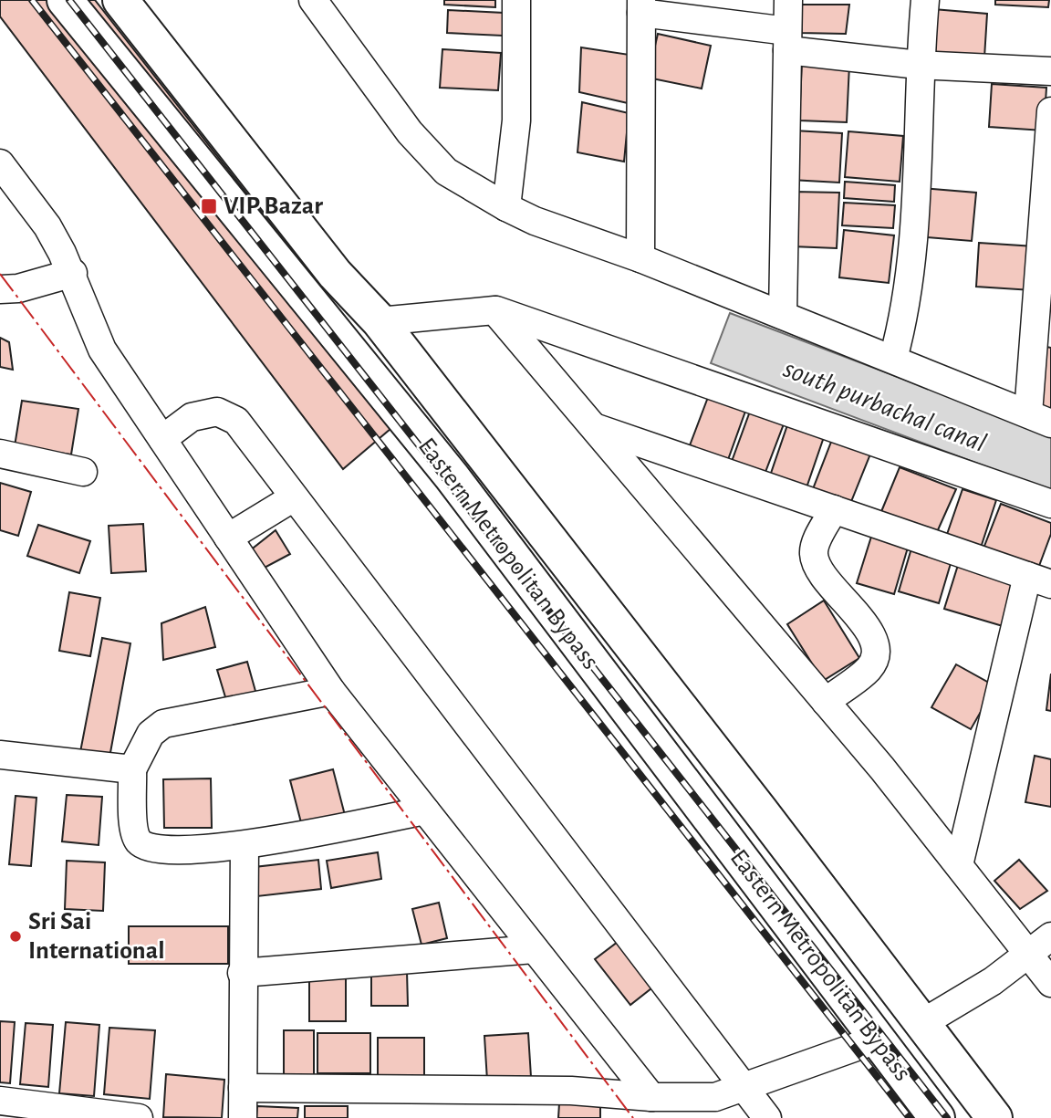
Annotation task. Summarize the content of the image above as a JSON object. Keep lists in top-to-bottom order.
{
  "streets": {
    "main road": ["Eastern Metropolitan Bypass"]
  },
  "water": ["south purbachal canal"],
  "places": {
    "transit": ["VIP Bazar"],
    "other": ["Sri Sai International"]
  }
}
